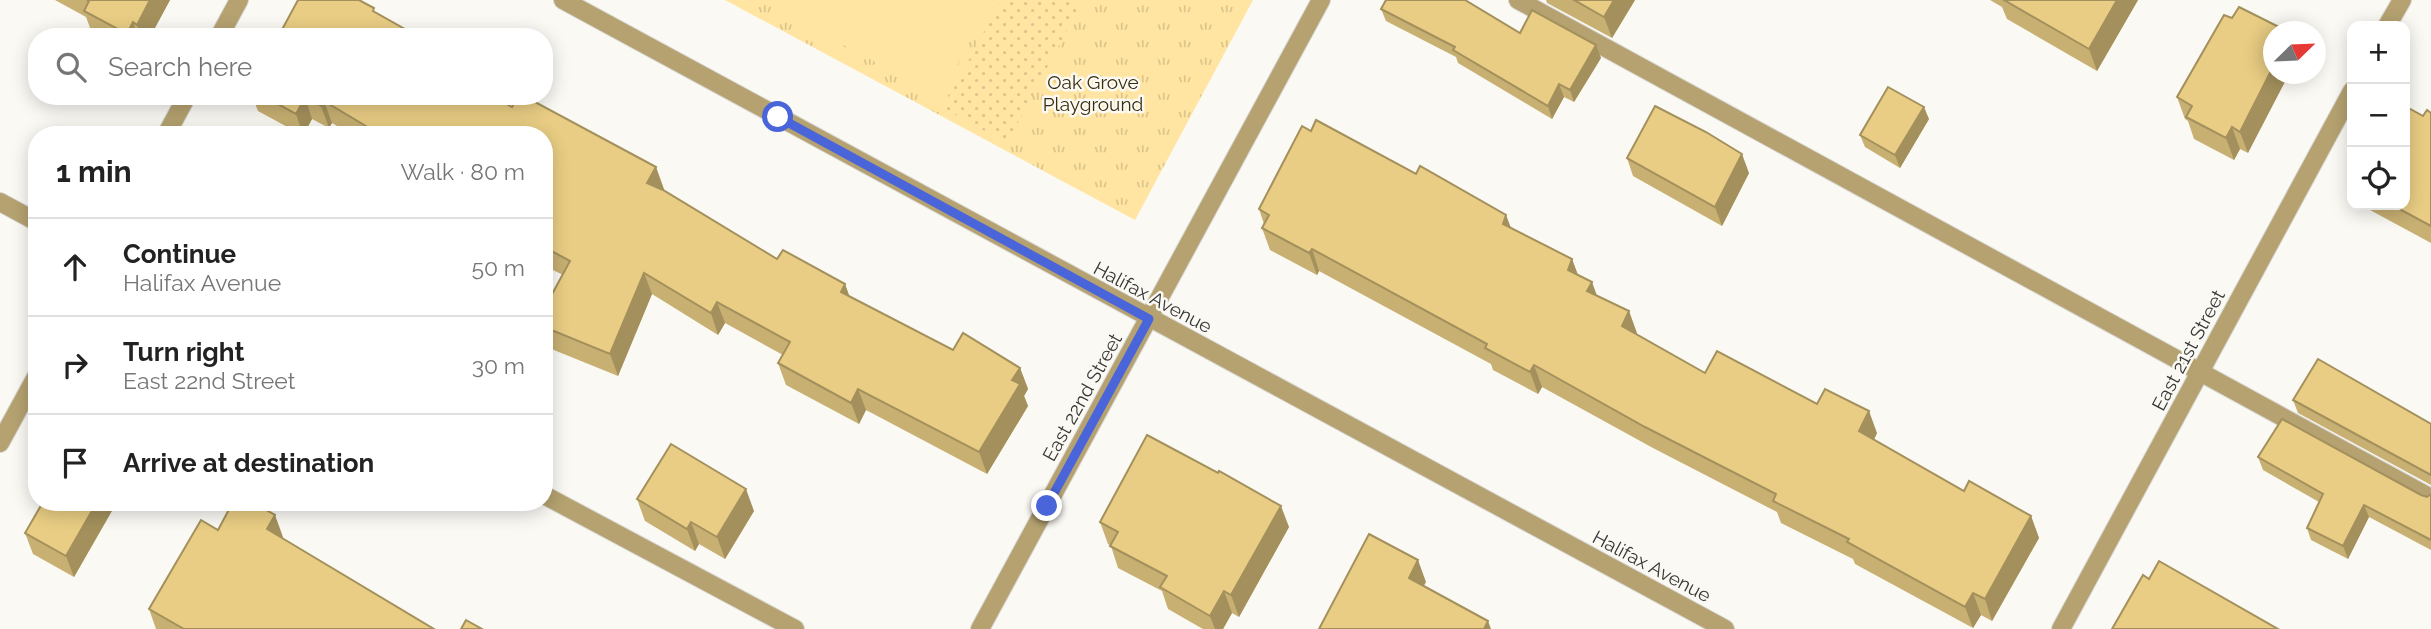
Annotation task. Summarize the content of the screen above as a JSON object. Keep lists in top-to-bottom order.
{
  "streets": {
    "street": ["Halifax Avenue", "East 21st Street", "East 22nd Street"]
  },
  "crossings": [
    ["Halifax Avenue", "East 22nd Street"]
  ],
  "parks": ["Oak Grove Playground"],
  "north": "top right",
  "page": {
    "map_buttons": ["+", "−"],
    "search": "Search here",
    "heading": ["1 min", "Walk · 80 m"],
    "list": [
      ["Continue", "Halifax Avenue", "50 m"],
      ["Turn right", "East 22nd Street", "30 m"],
      "Arrive at destination"
    ]
  }
}
